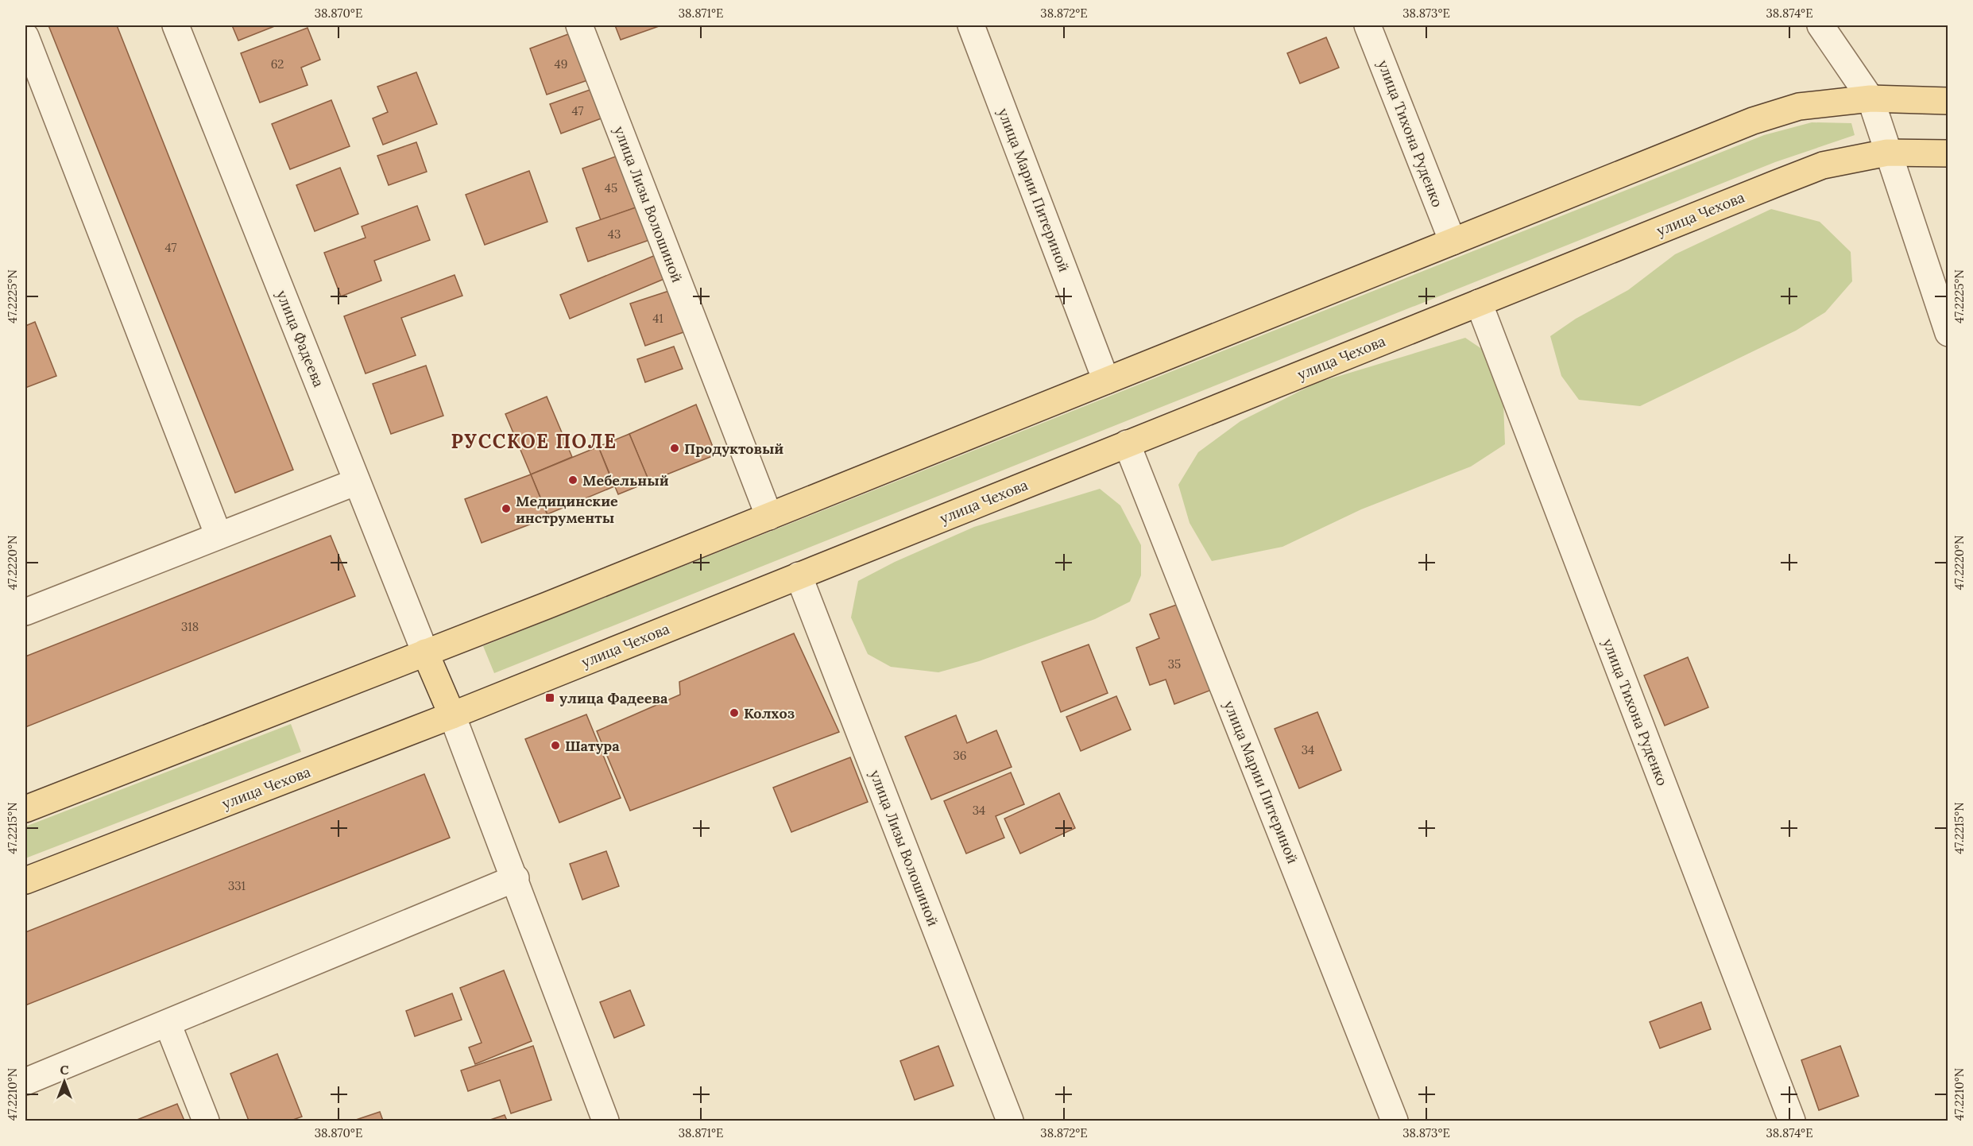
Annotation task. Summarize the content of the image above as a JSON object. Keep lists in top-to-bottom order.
{
  "streets": {
    "main road": ["улица Чехова"],
    "street": [
      "улица Тихона Руденко",
      "улица Марии Питериной",
      "улица Лизы Волошиной",
      "улица Фадеева"
    ]
  },
  "crossings": [
    ["улица Тихона Руденко", "улица Чехова"],
    ["улица Марии Питериной", "улица Чехова"],
    ["улица Лизы Волошиной", "улица Чехова"]
  ],
  "districts": ["РУССКОЕ ПОЛЕ"],
  "places": {
    "other": [
      "Продуктовый",
      "Мебельный",
      "Медицинские инструменты",
      "Колхоз",
      "Шатура"
    ],
    "transit": ["улица Фадеева"]
  },
  "house_numbers": [
    "62",
    "49",
    "47",
    "45",
    "43",
    "47",
    "41",
    "318",
    "35",
    "34",
    "36",
    "34",
    "331"
  ],
  "north": "top",
  "coordinates": [
    "38.870°E",
    "38.871°E",
    "38.872°E",
    "38.873°E",
    "38.874°E",
    "47.2225°N",
    "47.2220°N",
    "47.2215°N",
    "47.2210°N"
  ]
}
